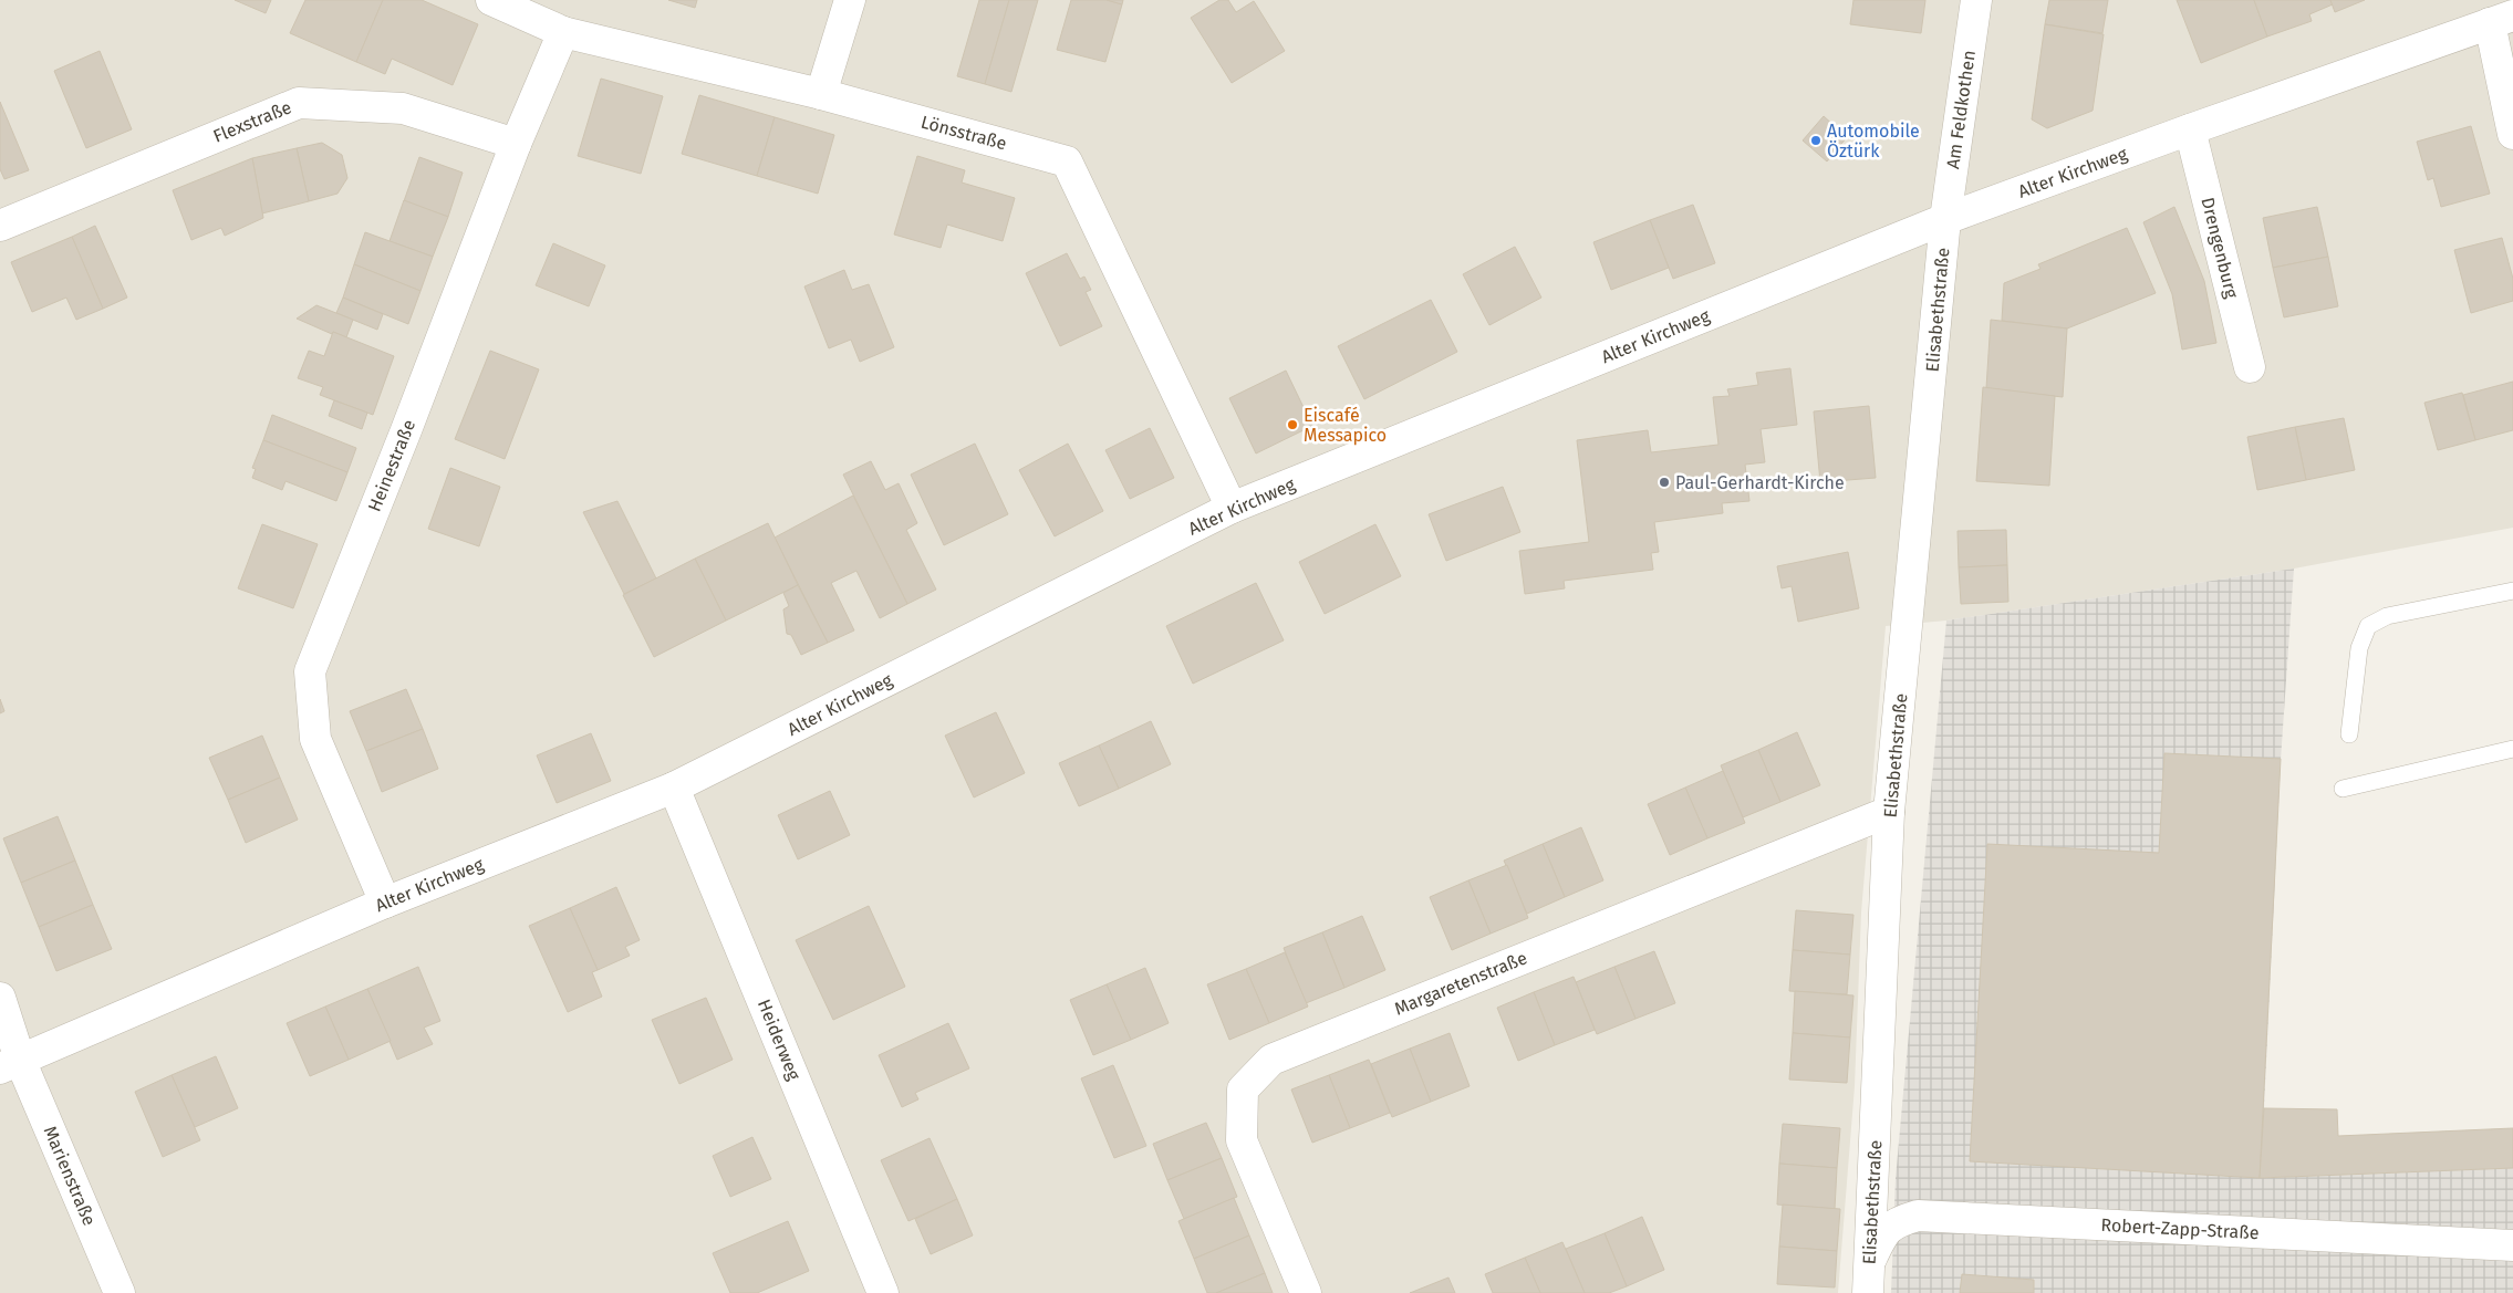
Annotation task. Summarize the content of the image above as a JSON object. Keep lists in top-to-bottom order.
{
  "streets": {
    "street": [
      "Am Feldkothen",
      "Flexstraße",
      "Lönsstraße",
      "Alter Kirchweg",
      "Drengenburg",
      "Elisabethstraße",
      "Heinestraße",
      "Margaretenstraße",
      "Heiderweg",
      "Marienstraße",
      "Robert-Zapp-Straße"
    ]
  },
  "crossings": [
    ["Am Feldkothen", "Alter Kirchweg"],
    ["Am Feldkothen", "Elisabethstraße"],
    ["Flexstraße", "Heinestraße"],
    ["Lönsstraße", "Alter Kirchweg"],
    ["Lönsstraße", "Heinestraße"],
    ["Alter Kirchweg", "Drengenburg"],
    ["Alter Kirchweg", "Elisabethstraße"],
    ["Alter Kirchweg", "Heinestraße"],
    ["Alter Kirchweg", "Heiderweg"],
    ["Alter Kirchweg", "Marienstraße"],
    ["Elisabethstraße", "Margaretenstraße"],
    ["Elisabethstraße", "Robert-Zapp-Straße"]
  ],
  "places": ["Automobile Öztürk", "Eiscafé Messapico", "Paul-Gerhardt-Kirche"]
}
